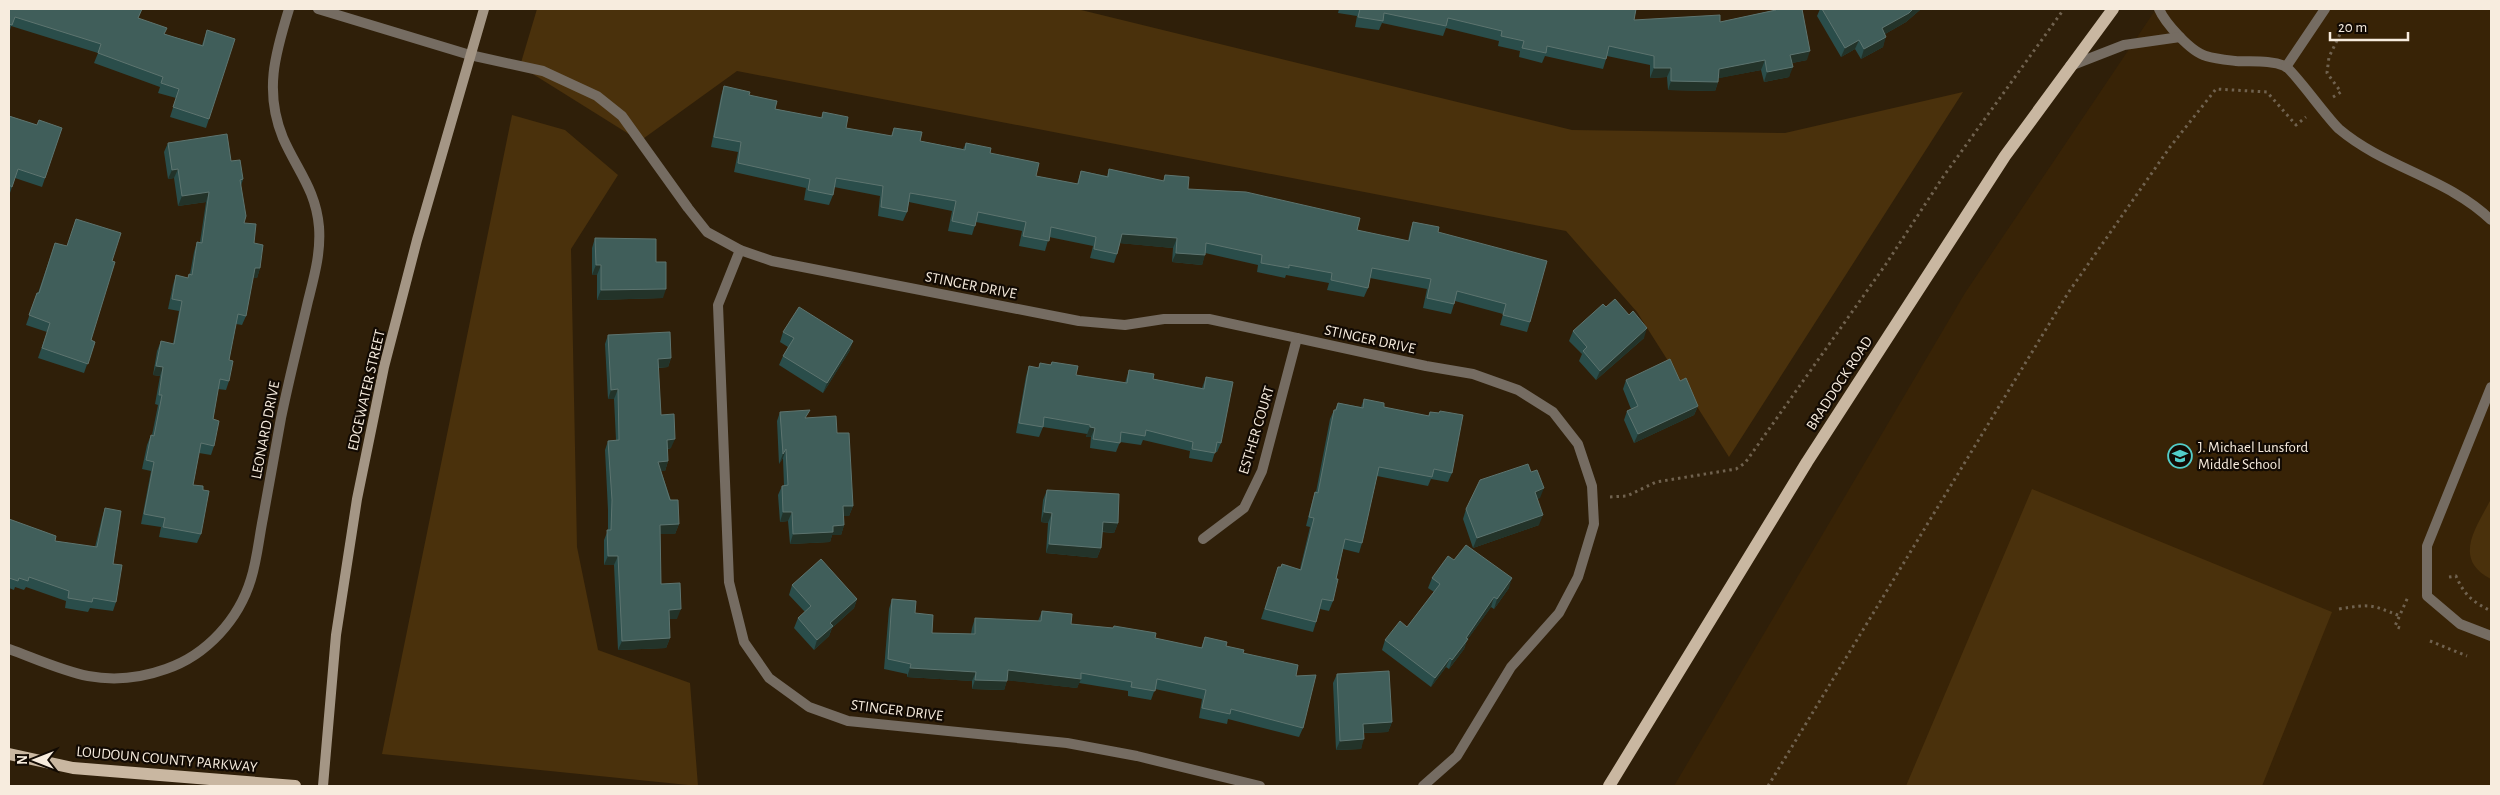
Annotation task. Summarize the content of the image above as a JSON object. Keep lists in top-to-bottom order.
{
  "streets": {
    "main road": ["BRADDOCK ROAD", "LOUDOUN COUNTY PARKWAY"],
    "street": [
      "STINGER DRIVE",
      "EDGEWATER STREET",
      "LEONARD DRIVE",
      "ESTHER COURT"
    ]
  },
  "crossings": [
    ["STINGER DRIVE", "EDGEWATER STREET"],
    ["STINGER DRIVE", "ESTHER COURT"]
  ],
  "places": {
    "school or university": ["J. Michael Lunsford Middle School"]
  },
  "scale_bar": "20 m",
  "north": "left"
}
